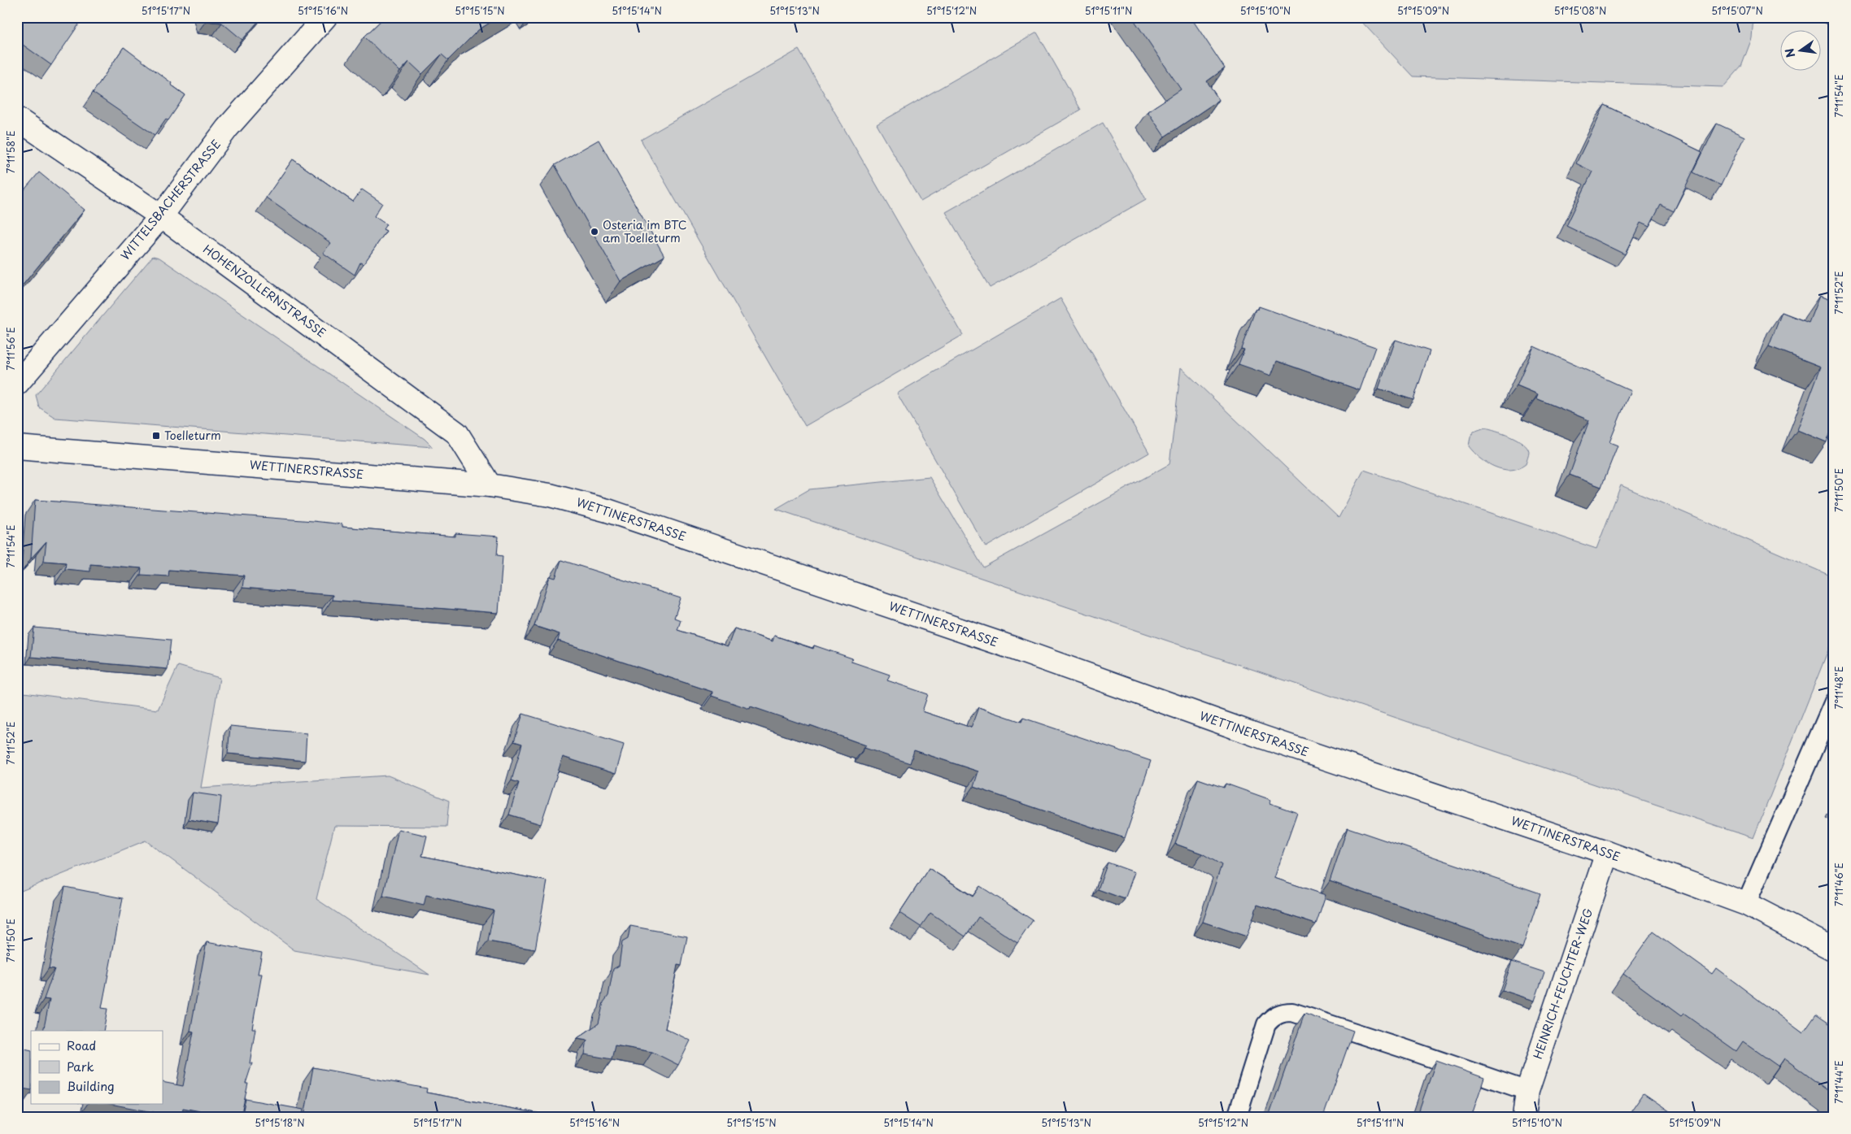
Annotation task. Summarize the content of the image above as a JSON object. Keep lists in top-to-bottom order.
{
  "streets": {
    "street": [
      "WITTELSBACHERSTRASSE",
      "HOHENZOLLERNSTRASSE",
      "WETTINERSTRASSE",
      "HEINRICH-FEUCHTER-WEG"
    ]
  },
  "crossings": [
    ["WITTELSBACHERSTRASSE", "HOHENZOLLERNSTRASSE"],
    ["HOHENZOLLERNSTRASSE", "WETTINERSTRASSE"],
    ["WETTINERSTRASSE", "HEINRICH-FEUCHTER-WEG"]
  ],
  "places": {
    "other": ["Osteria im BTC am Toelleturm"],
    "transit": ["Toelleturm"]
  },
  "legend": ["Road", "Park", "Building"],
  "north": "left",
  "coordinates": [
    "51°15'17\"N",
    "51°15'16\"N",
    "51°15'15\"N",
    "51°15'14\"N",
    "51°15'13\"N",
    "51°15'12\"N",
    "51°15'11\"N",
    "51°15'10\"N",
    "51°15'09\"N",
    "51°15'08\"N",
    "51°15'07\"N",
    "7°11'54\"E",
    "7°11'58\"E",
    "7°11'52\"E",
    "7°11'56\"E",
    "7°11'50\"E",
    "7°11'48\"E",
    "7°11'46\"E",
    "7°11'44\"E",
    "51°15'18\"N"
  ]
}
